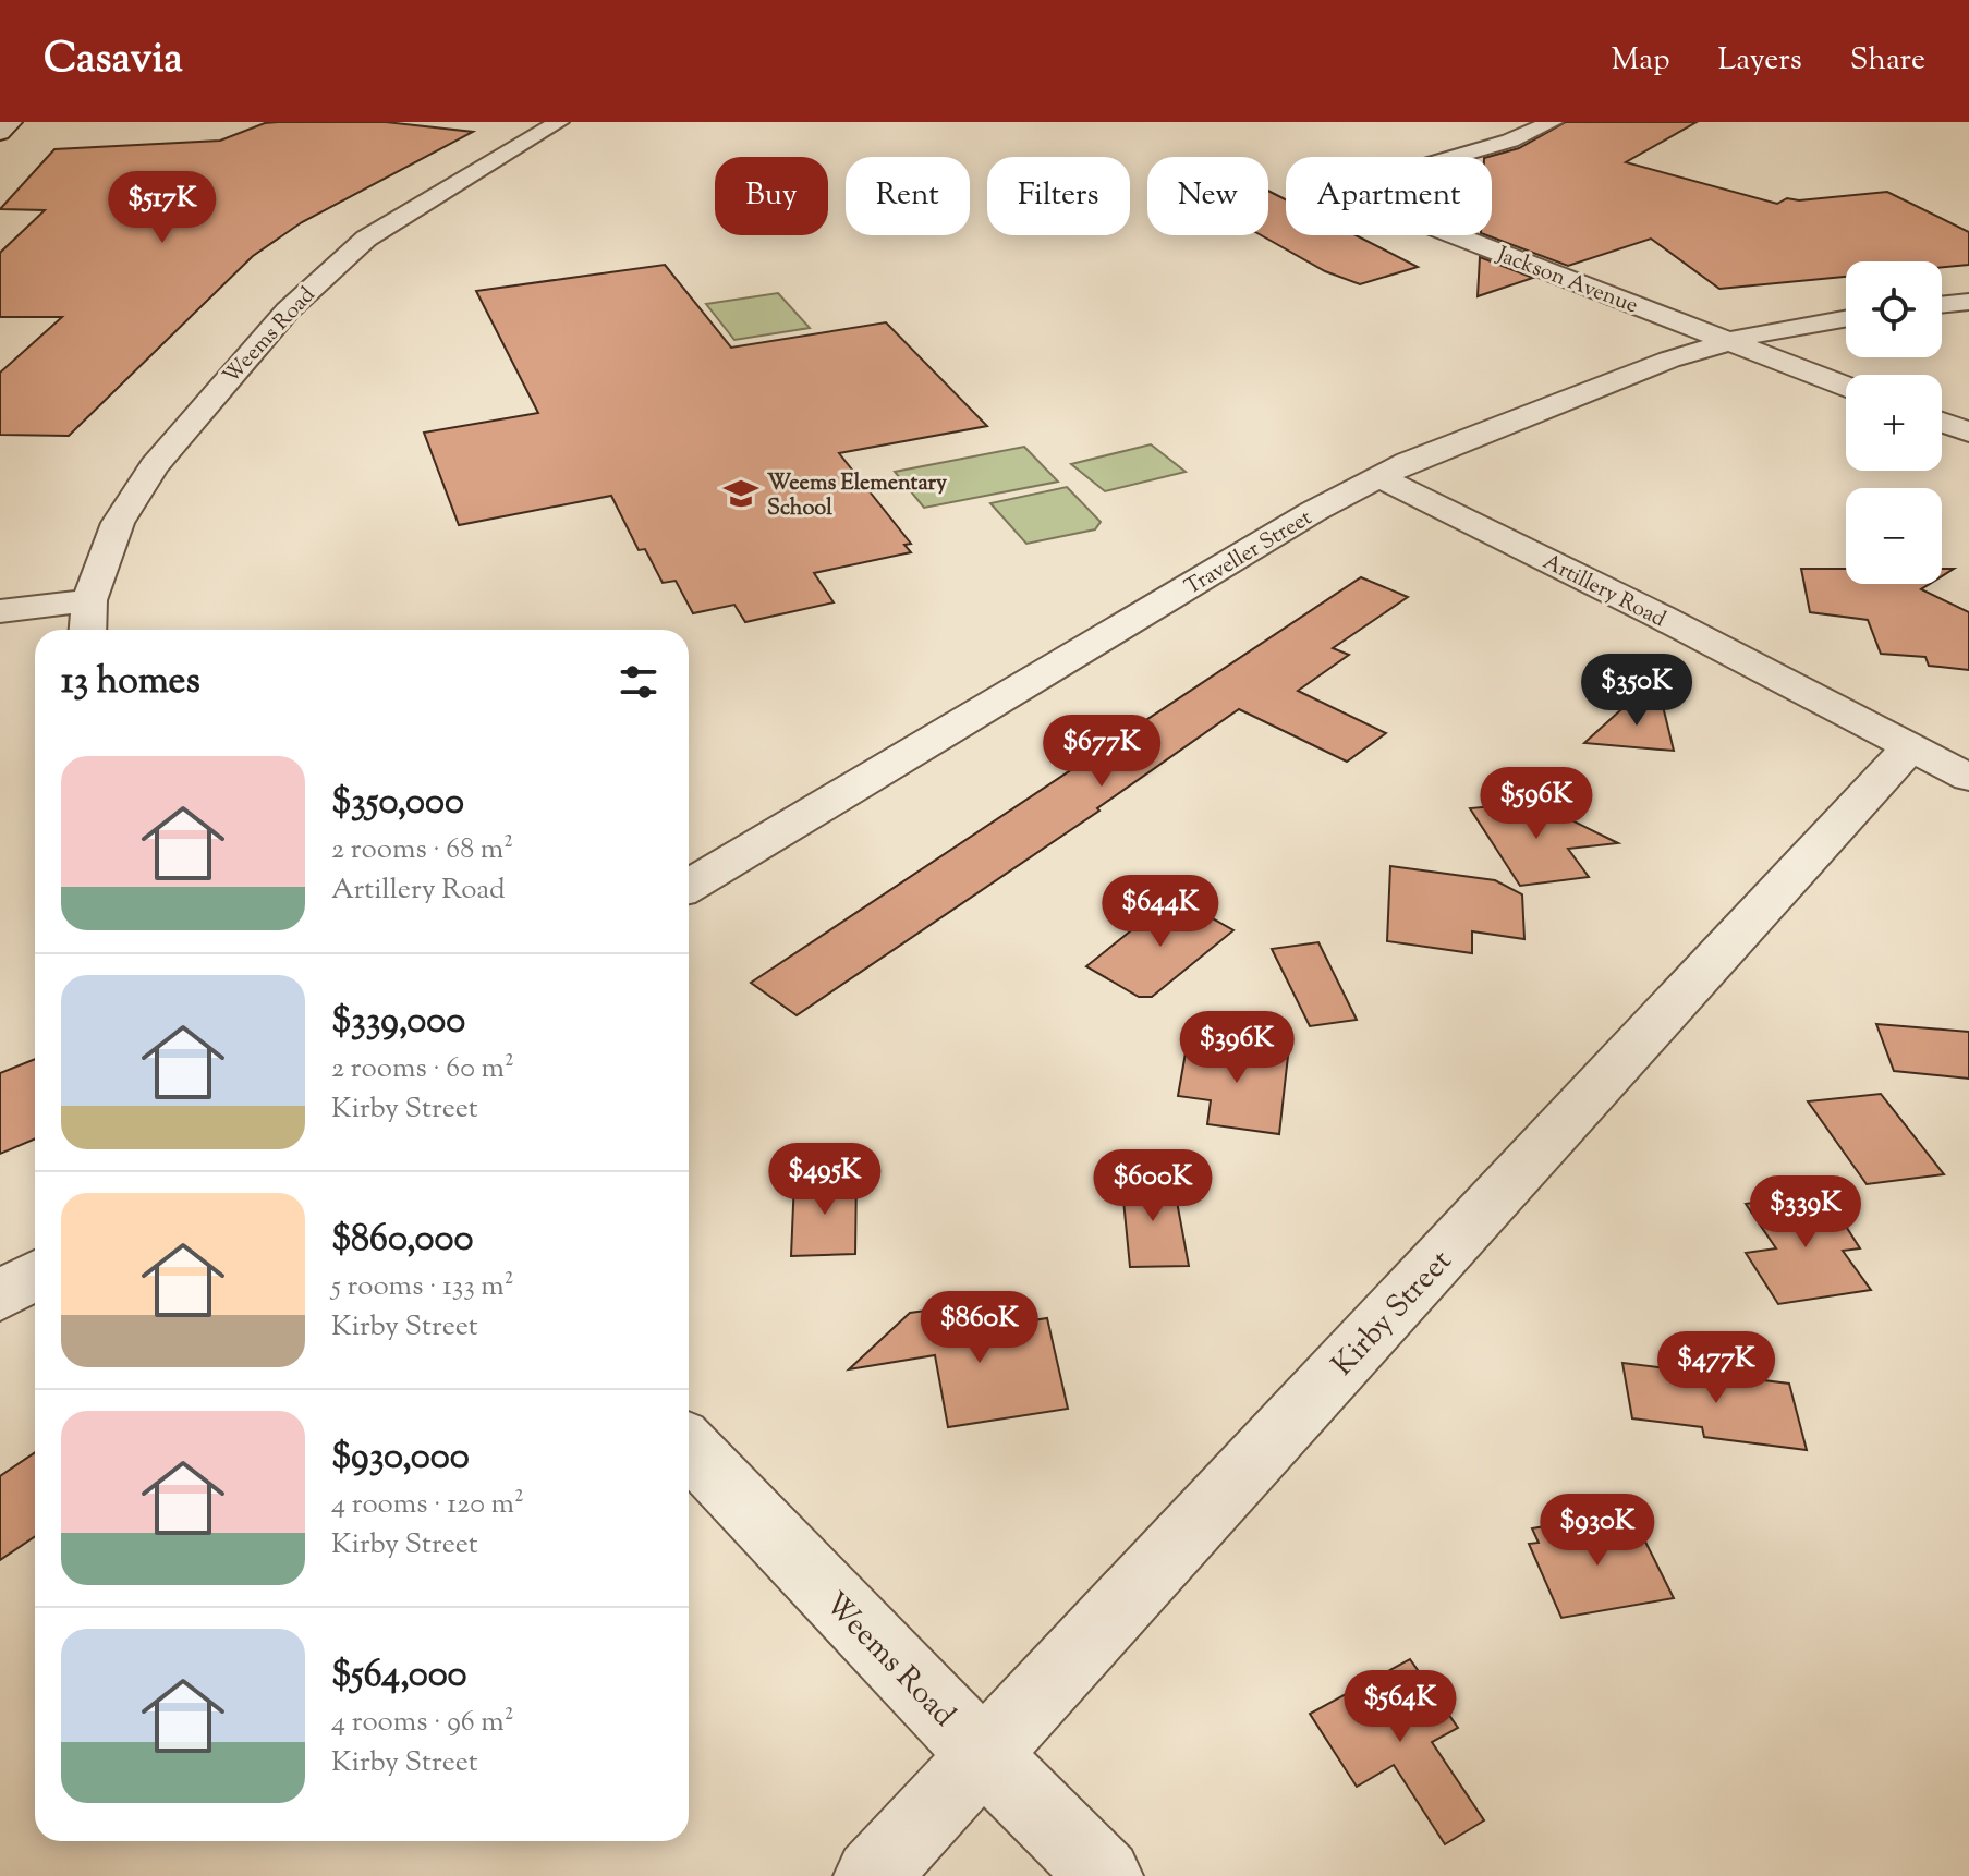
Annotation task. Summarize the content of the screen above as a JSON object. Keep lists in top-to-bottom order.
{
  "streets": {
    "street": [
      "Jackson Avenue",
      "Weems Road",
      "Traveller Street",
      "Artillery Road",
      "Kirby Street"
    ]
  },
  "crossings": [
    ["Jackson Avenue", "Traveller Street"],
    ["Weems Road", "Kirby Street"],
    ["Traveller Street", "Artillery Road"],
    ["Artillery Road", "Kirby Street"]
  ],
  "places": {
    "school or university": ["Weems Elementary School"]
  },
  "page": {
    "header": "Casavia",
    "nav": ["Map", "Layers", "Share"],
    "chip": [
      "Buy",
      "Rent",
      "Filters",
      "New",
      "Apartment"
    ],
    "price": [
      "$517K",
      "$350K",
      "$677K",
      "$596K",
      "$644K",
      "$396K",
      "$495K",
      "$600K",
      "$339K",
      "$860K",
      "$477K",
      "$930K",
      "$564K"
    ],
    "map_buttons": ["+", "−"],
    "heading": "13 homes",
    "list": [
      {
        "name": "$350,000",
        "note": "2 rooms · 68 m² · Artillery Road"
      },
      {
        "name": "$339,000",
        "note": "2 rooms · 60 m² · Kirby Street"
      },
      {
        "name": "$860,000",
        "note": "5 rooms · 133 m² · Kirby Street"
      },
      {
        "name": "$930,000",
        "note": "4 rooms · 120 m² · Kirby Street"
      },
      {
        "name": "$564,000",
        "note": "4 rooms · 96 m² · Kirby Street"
      }
    ]
  }
}
